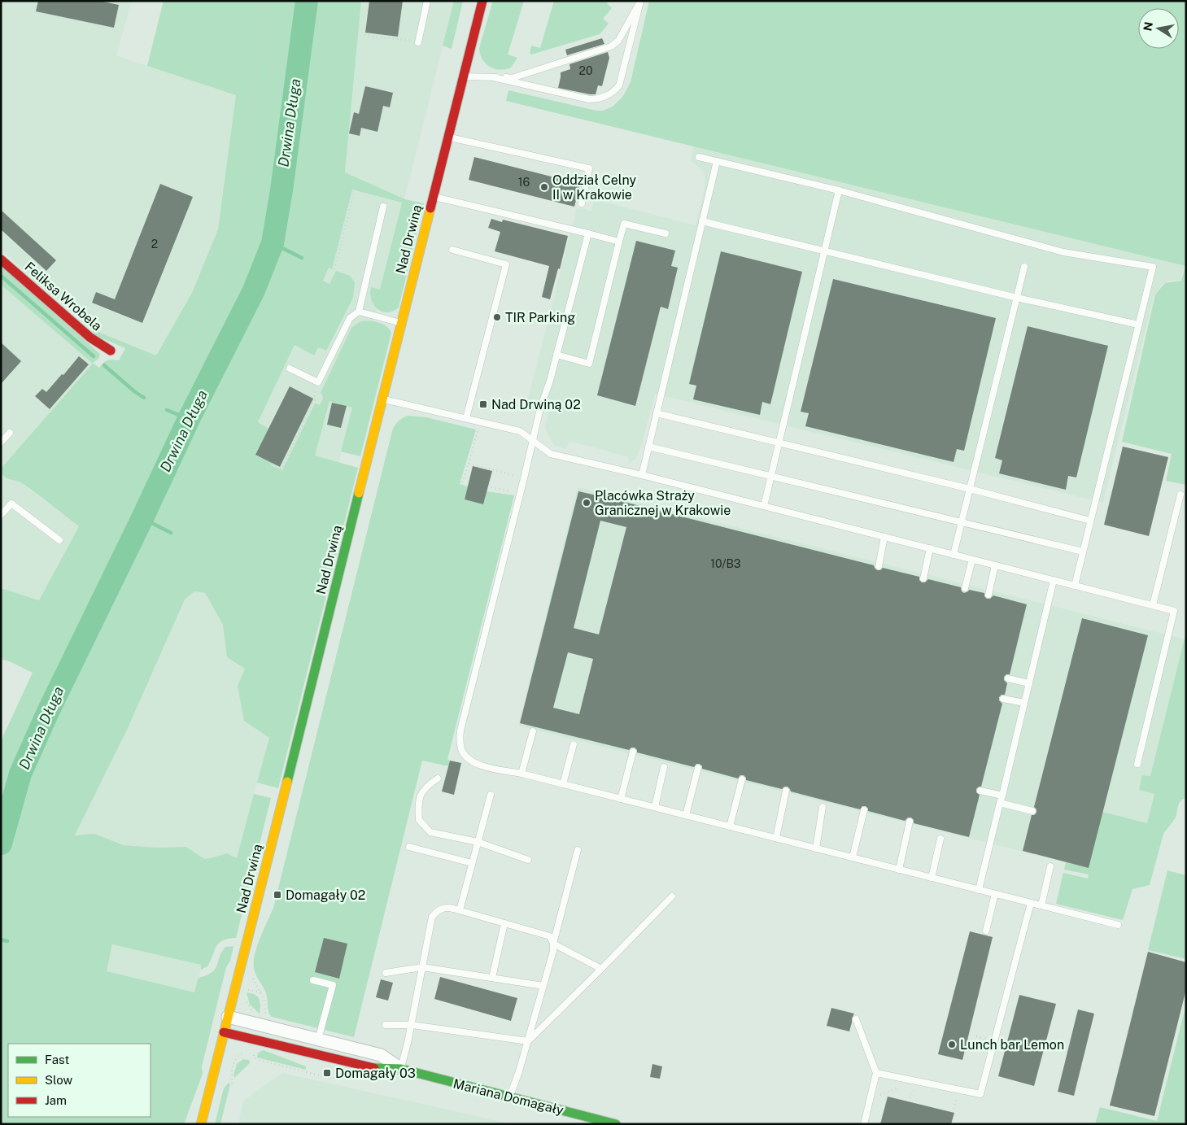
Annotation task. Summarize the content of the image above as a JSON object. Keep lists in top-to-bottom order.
{
  "streets": {
    "street": ["Nad Drwiną", "Feliksa Wrobela", "Mariana Domagały"]
  },
  "crossings": [
    ["Nad Drwiną", "Mariana Domagały"]
  ],
  "water": ["Drwina Długa"],
  "places": {
    "other": [
      "Oddział Celny II w Krakowie",
      "TIR Parking",
      "Placówka Straży Granicznej w Krakowie",
      "Lunch bar Lemon"
    ],
    "transit": ["Nad Drwiną 02", "Domagały 02", "Domagały 03"]
  },
  "house_numbers": [
    "20",
    "16",
    "2",
    "10/B3"
  ],
  "legend": ["Fast", "Slow", "Jam"],
  "north": "left"
}
